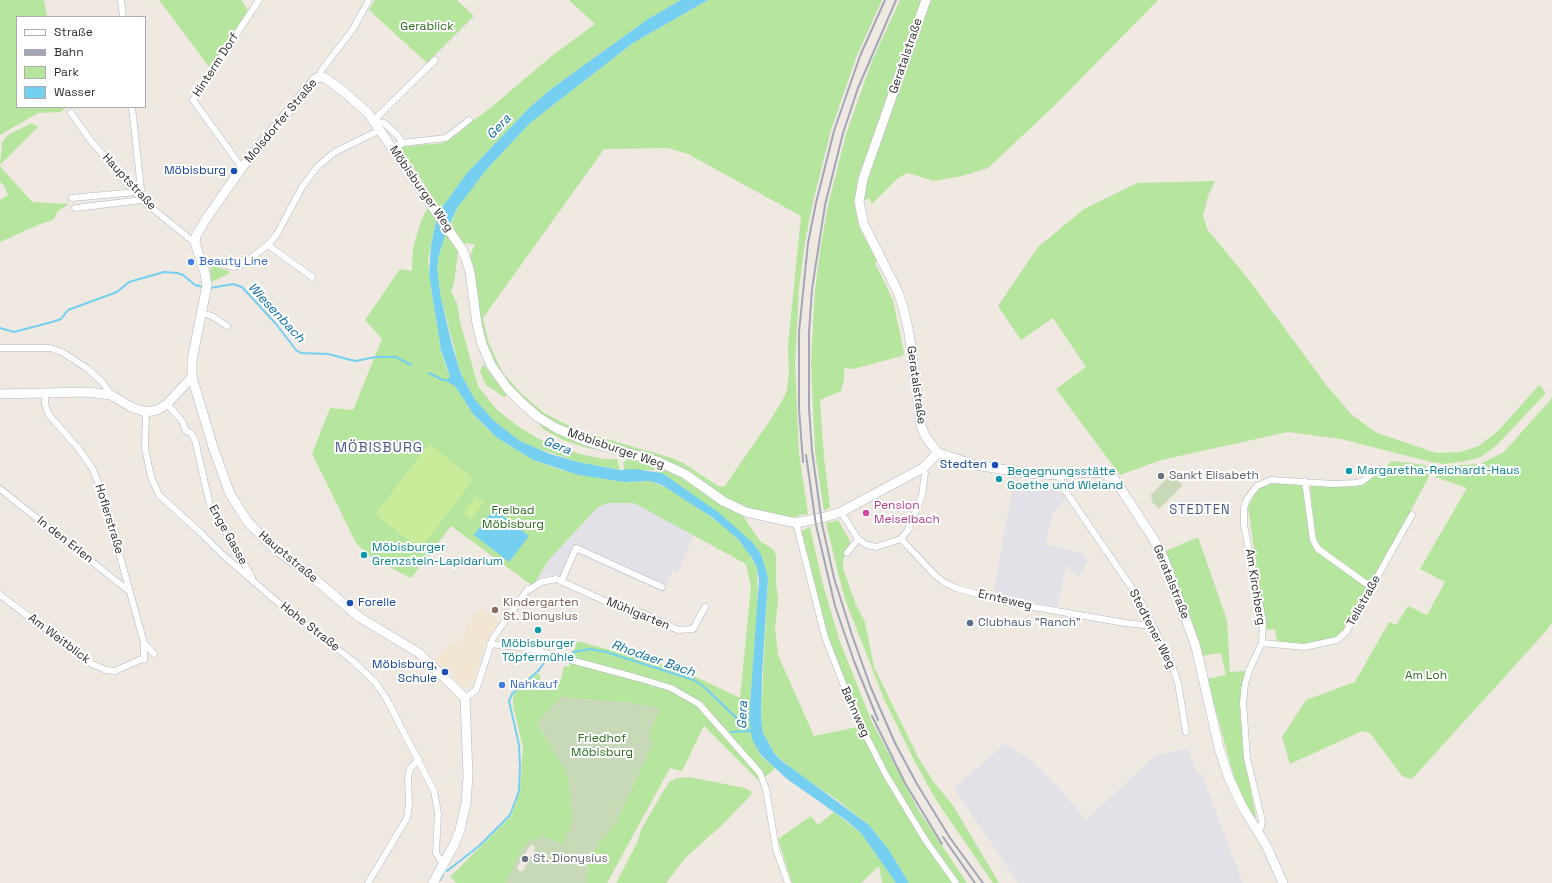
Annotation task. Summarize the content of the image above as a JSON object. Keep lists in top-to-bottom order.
{
  "streets": {
    "street": [
      "Geratalstraße",
      "Hinterm Dorf",
      "Molsdorfer Straße",
      "Hauptstraße",
      "Möbisburger Weg",
      "Hoflerstraße",
      "Enge Gasse",
      "In den Erlen",
      "Am Kirchberg",
      "Ernteweg",
      "Tellstraße",
      "Mühlgarten",
      "Hohe Straße",
      "Stedtener Weg",
      "Am Weitblick",
      "Bahnweg"
    ]
  },
  "crossings": [
    ["Geratalstraße", "Möbisburger Weg"],
    ["Geratalstraße", "Am Kirchberg"],
    ["Geratalstraße", "Stedtener Weg"],
    ["Hinterm Dorf", "Molsdorfer Straße"],
    ["Molsdorfer Straße", "Hauptstraße"],
    ["Molsdorfer Straße", "Möbisburger Weg"],
    ["Möbisburger Weg", "Bahnweg"],
    ["Hoflerstraße", "In den Erlen"],
    ["Hoflerstraße", "Am Weitblick"],
    ["Enge Gasse", "Hohe Straße"],
    ["Am Kirchberg", "Tellstraße"],
    ["Ernteweg", "Stedtener Weg"]
  ],
  "districts": ["MÖBISBURG", "STEDTEN"],
  "water": ["Gera", "Wiesenbach", "Rhodaer Bach"],
  "parks": [
    "Gerablick",
    "Freibad Möbisburg",
    "Am Loh",
    "Friedhof Möbisburg"
  ],
  "places": [
    "Möbisburg",
    "Beauty Line",
    "Stedten",
    "Margaretha-Reichardt-Haus",
    "Sankt Elisabeth",
    "Begegnungsstätte Goethe und Wieland",
    "Pension Meiselbach",
    "Möbisburger Grenzstein-Lapidarium",
    "Forelle",
    "Kindergarten St. Dionysius",
    "Clubhaus \"Ranch\"",
    "Möbisburger Töpfermühle",
    "Möbisburg, Schule",
    "Nahkauf",
    "St. Dionysius"
  ],
  "legend": [
    "Straße",
    "Bahn",
    "Park",
    "Wasser"
  ]
}
